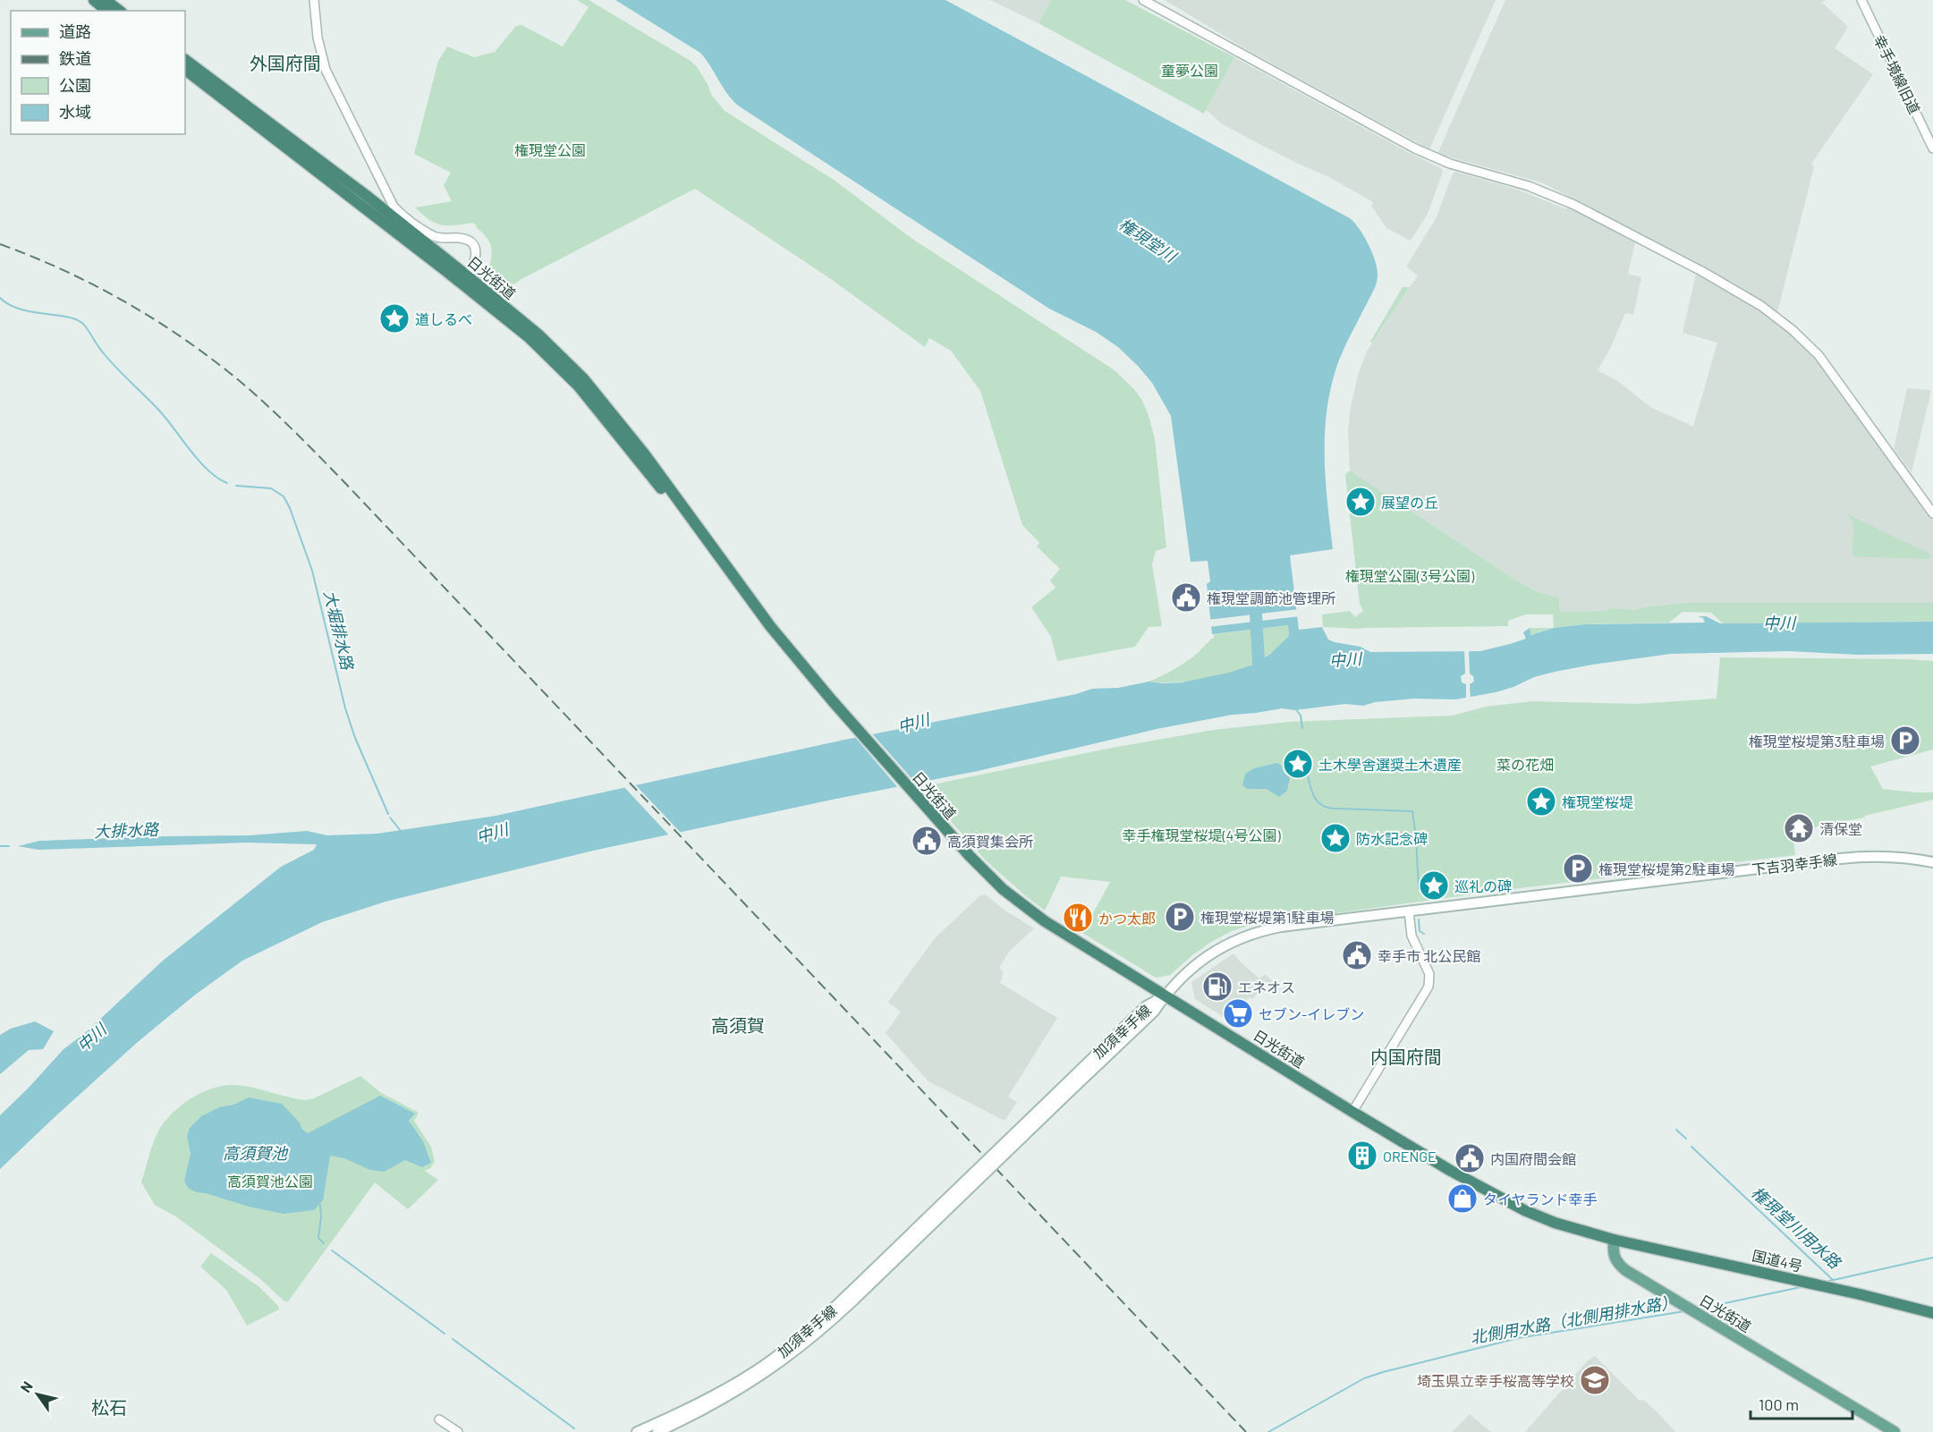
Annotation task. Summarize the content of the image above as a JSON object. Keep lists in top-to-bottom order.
{
  "streets": {
    "highway": ["日光街道", "国道4号"],
    "main road": ["下吉羽幸手線", "加須幸手線"],
    "street": ["幸手境線旧道"]
  },
  "crossings": [
    ["日光街道", "下吉羽幸手線"],
    ["日光街道", "加須幸手線"],
    ["日光街道", "国道4号"],
    ["下吉羽幸手線", "加須幸手線"]
  ],
  "districts": [
    "外国府間",
    "高須賀",
    "内国府間",
    "松石"
  ],
  "water": [
    "権現堂川",
    "中川",
    "大堀排水路",
    "大排水路",
    "高須賀池",
    "権現堂川用水路",
    "北側用水路（北側用排水路）"
  ],
  "parks": [
    "童夢公園",
    "権現堂公園",
    "権現堂公園(3号公園)",
    "菜の花畑",
    "幸手権現堂桜堤(4号公園)",
    "高須賀池公園"
  ],
  "places": {
    "place": [
      "道しるべ",
      "展望の丘",
      "土木學舎選奨土木遺産",
      "権現堂桜堤",
      "防水記念碑",
      "巡礼の碑"
    ],
    "public building": [
      "権現堂調節池管理所",
      "高須賀集会所",
      "幸手市 北公民館",
      "内国府間会館"
    ],
    "parking": ["権現堂桜堤第3駐車場", "権現堂桜堤第2駐車場", "権現堂桜堤第1駐車場"],
    "temple": ["清保堂"],
    "restaurant": ["かつ太郎"],
    "fuel station": ["エネオス"],
    "supermarket": ["セブン-イレブン"],
    "building": ["ORENGE"],
    "shop": ["タイヤランド幸手"],
    "school or university": ["埼玉県立幸手桜高等学校"]
  },
  "legend": [
    "道路",
    "鉄道",
    "公園",
    "水域"
  ],
  "scale_bar": "100 m",
  "north": "top left"
}
